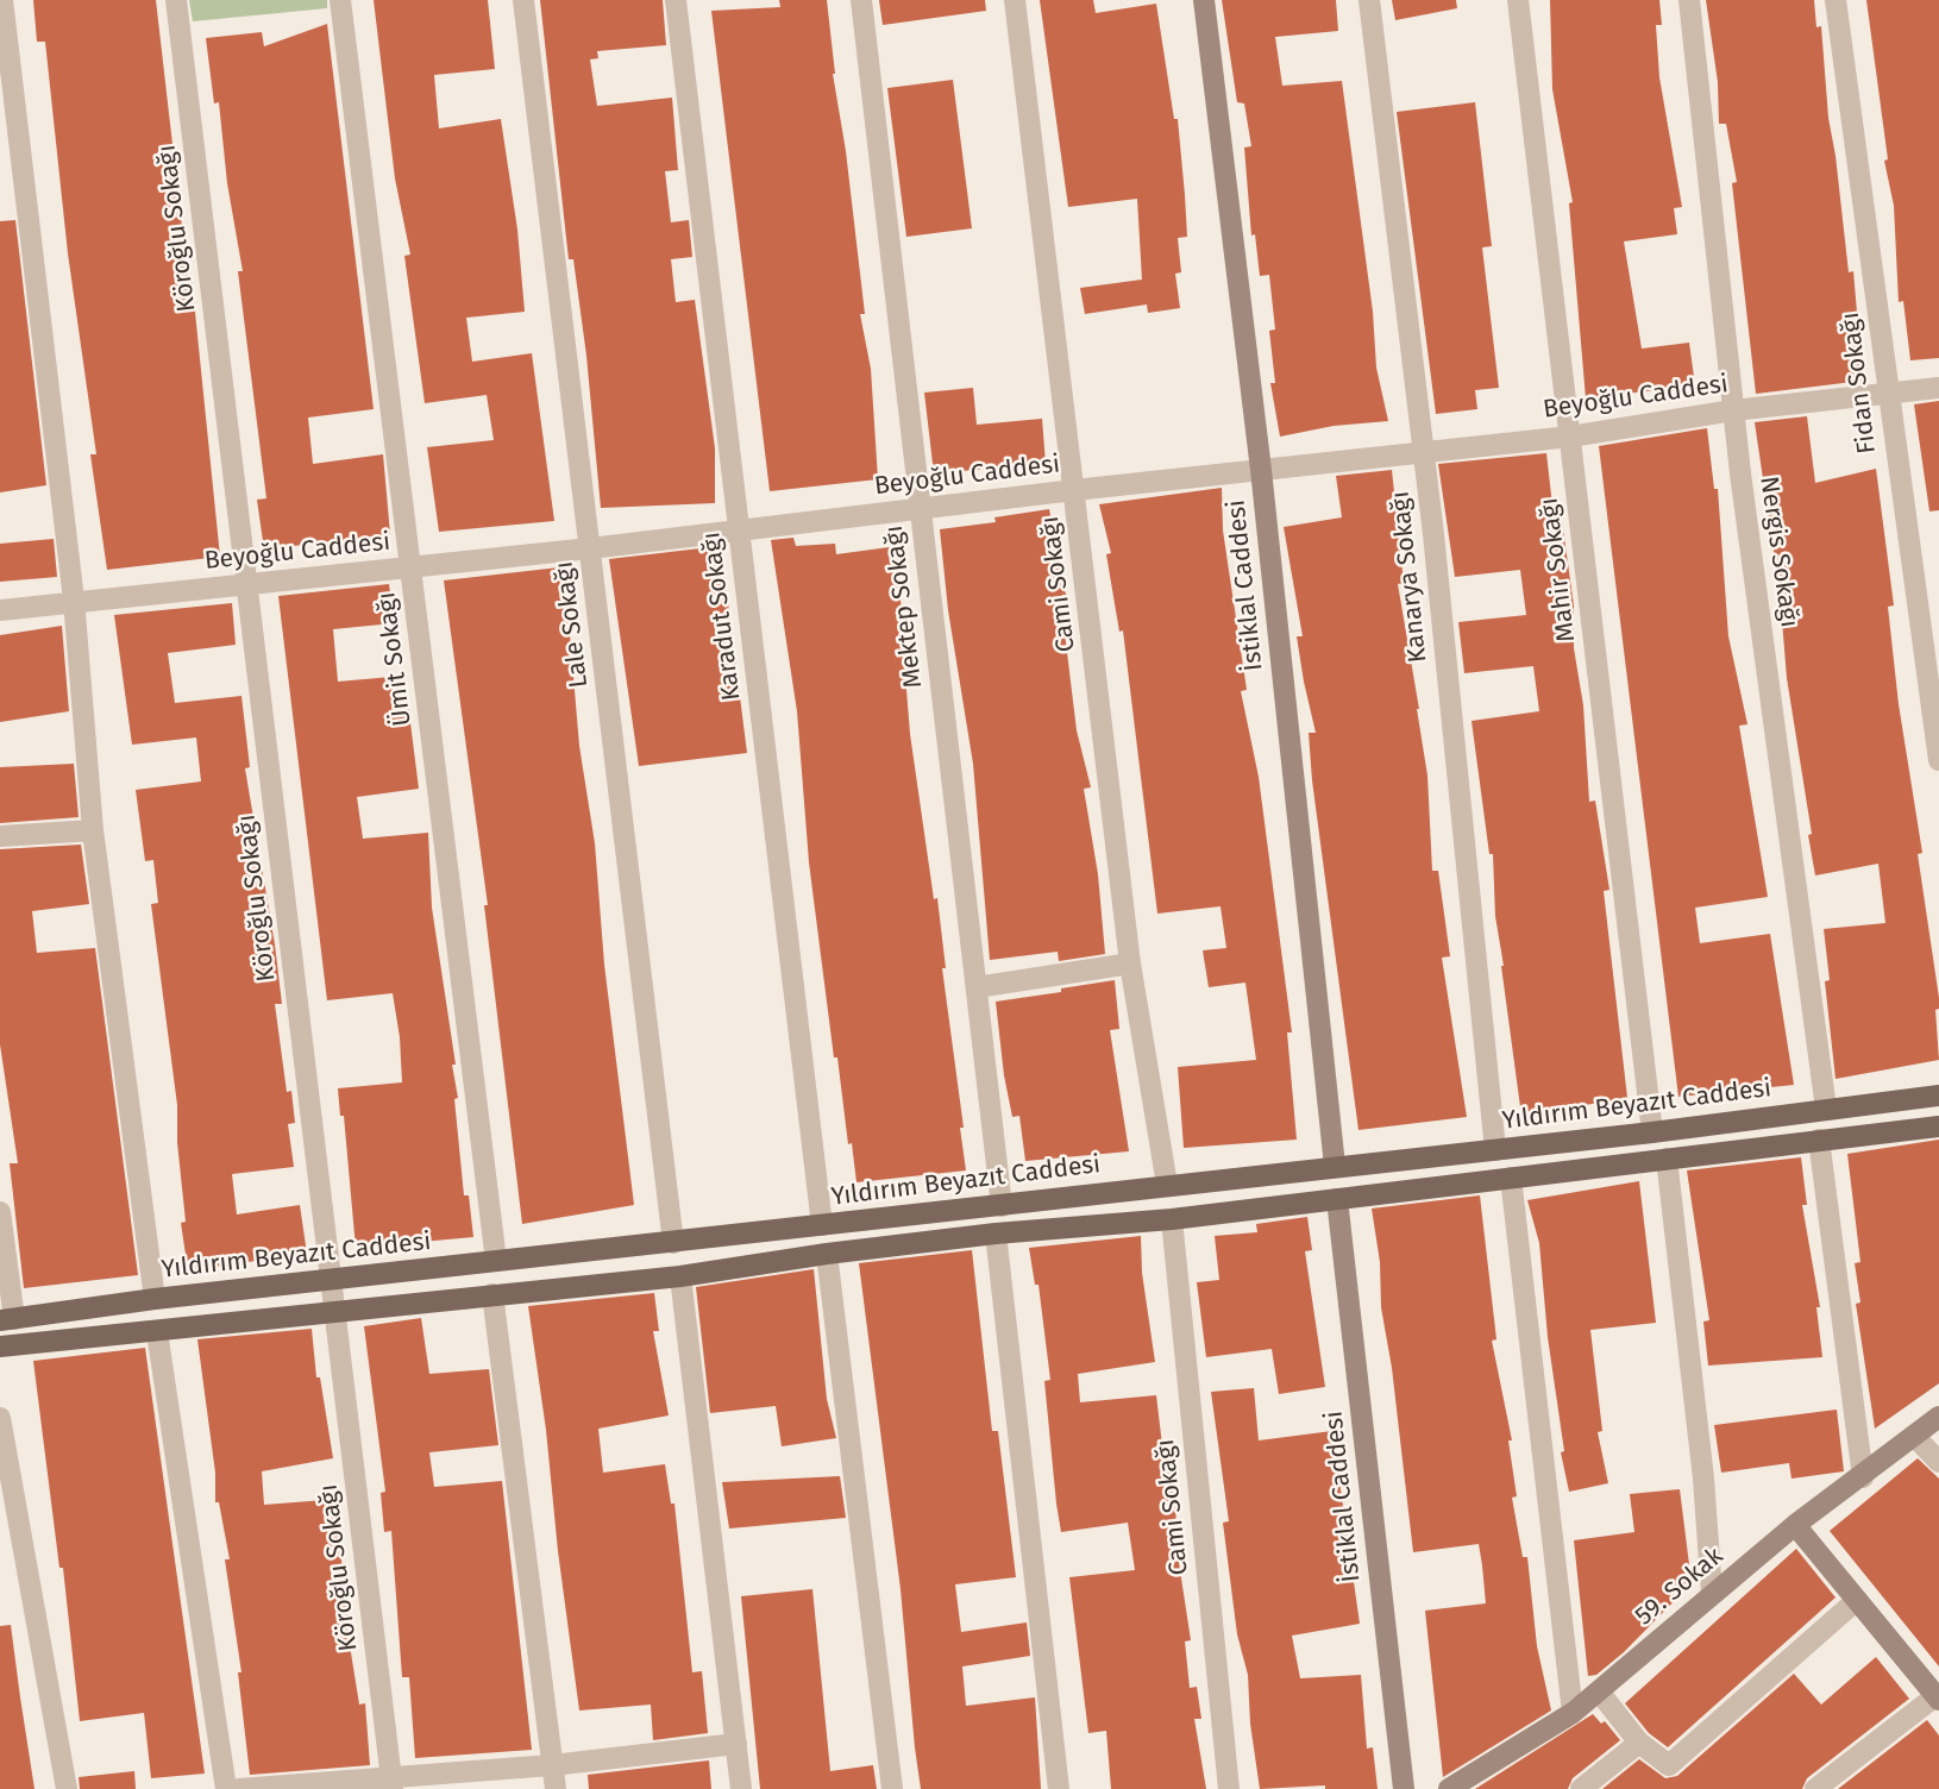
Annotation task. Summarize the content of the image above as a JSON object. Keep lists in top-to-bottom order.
{
  "streets": {
    "main road": ["Yıldırım Beyazıt Caddesi"],
    "street": [
      "Köroğlu Sokağı",
      "Fidan Sokağı",
      "Beyoğlu Caddesi",
      "Nergis Sokağı",
      "Mahir Sokağı",
      "Kanarya Sokağı",
      "Cami Sokağı",
      "İstiklal Caddesi",
      "Mektep Sokağı",
      "Karadut Sokağı",
      "Lale Sokağı",
      "Ümit Sokağı",
      "59. Sokak"
    ]
  },
  "crossings": [
    ["Köroğlu Sokağı", "Beyoğlu Caddesi"],
    ["Köroğlu Sokağı", "Yıldırım Beyazıt Caddesi"],
    ["Fidan Sokağı", "Beyoğlu Caddesi"],
    ["Beyoğlu Caddesi", "Nergis Sokağı"],
    ["Beyoğlu Caddesi", "Mahir Sokağı"],
    ["Beyoğlu Caddesi", "Kanarya Sokağı"],
    ["Beyoğlu Caddesi", "Cami Sokağı"],
    ["Beyoğlu Caddesi", "İstiklal Caddesi"],
    ["Beyoğlu Caddesi", "Mektep Sokağı"],
    ["Beyoğlu Caddesi", "Karadut Sokağı"],
    ["Beyoğlu Caddesi", "Lale Sokağı"],
    ["Beyoğlu Caddesi", "Ümit Sokağı"],
    ["Nergis Sokağı", "Yıldırım Beyazıt Caddesi"],
    ["Mahir Sokağı", "Yıldırım Beyazıt Caddesi"],
    ["Kanarya Sokağı", "Yıldırım Beyazıt Caddesi"],
    ["Cami Sokağı", "Yıldırım Beyazıt Caddesi"],
    ["İstiklal Caddesi", "Yıldırım Beyazıt Caddesi"],
    ["Mektep Sokağı", "Yıldırım Beyazıt Caddesi"],
    ["Karadut Sokağı", "Yıldırım Beyazıt Caddesi"],
    ["Lale Sokağı", "Yıldırım Beyazıt Caddesi"],
    ["Ümit Sokağı", "Yıldırım Beyazıt Caddesi"]
  ]
}
